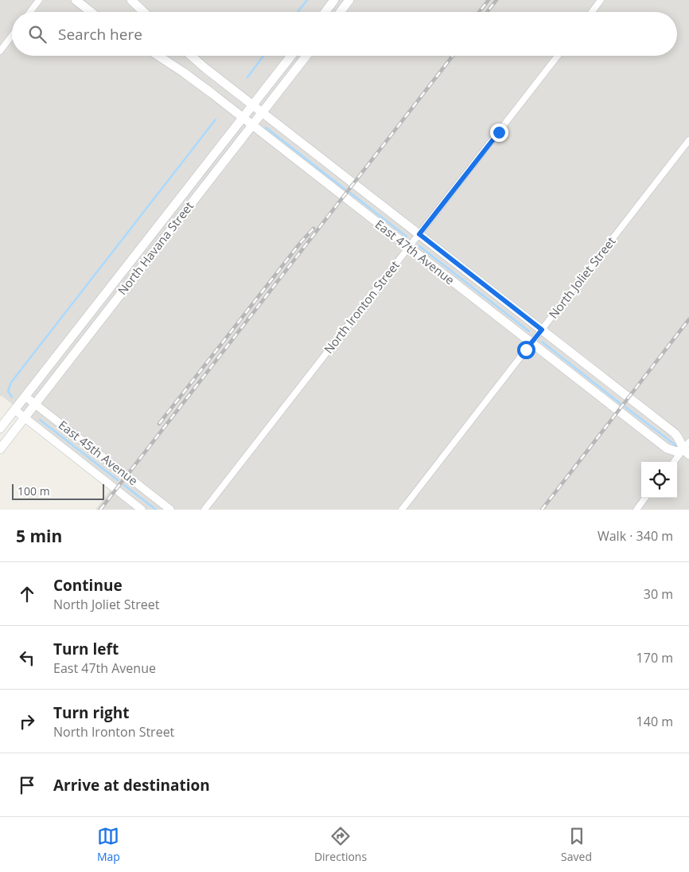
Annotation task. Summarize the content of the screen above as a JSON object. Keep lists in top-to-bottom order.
{
  "streets": {
    "main road": ["North Havana Street", "East 47th Avenue"],
    "street": ["North Joliet Street", "North Ironton Street", "East 45th Avenue"]
  },
  "crossings": [
    ["North Havana Street", "East 47th Avenue"],
    ["North Havana Street", "East 45th Avenue"],
    ["East 47th Avenue", "North Joliet Street"],
    ["East 47th Avenue", "North Ironton Street"]
  ],
  "scale_bar": "100 m",
  "page": {
    "search": "Search here",
    "scale": "100 m",
    "heading": ["5 min", "Walk · 340 m"],
    "list": [
      ["Continue", "North Joliet Street", "30 m"],
      ["Turn left", "East 47th Avenue", "170 m"],
      ["Turn right", "North Ironton Street", "140 m"],
      "Arrive at destination"
    ],
    "nav": ["Map", "Directions", "Saved"]
  }
}
